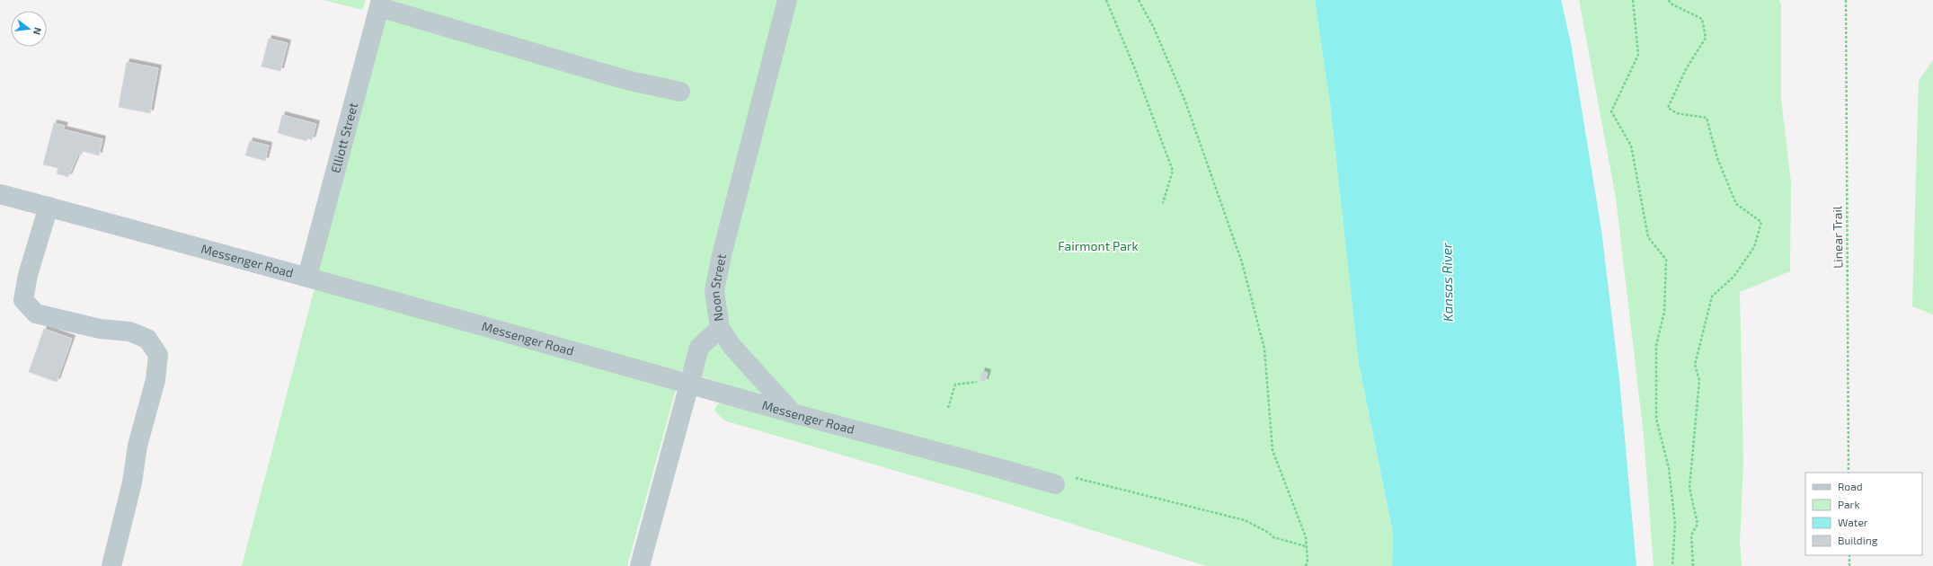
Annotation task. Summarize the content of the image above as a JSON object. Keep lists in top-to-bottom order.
{
  "streets": {
    "street": ["Elliott Street", "Messenger Road", "Noon Street"],
    "path": ["Linear Trail"]
  },
  "crossings": [
    ["Elliott Street", "Messenger Road"],
    ["Messenger Road", "Noon Street"]
  ],
  "water": ["Kansas River"],
  "parks": ["Fairmont Park"],
  "legend": [
    "Road",
    "Park",
    "Water",
    "Building"
  ],
  "north": "right"
}
